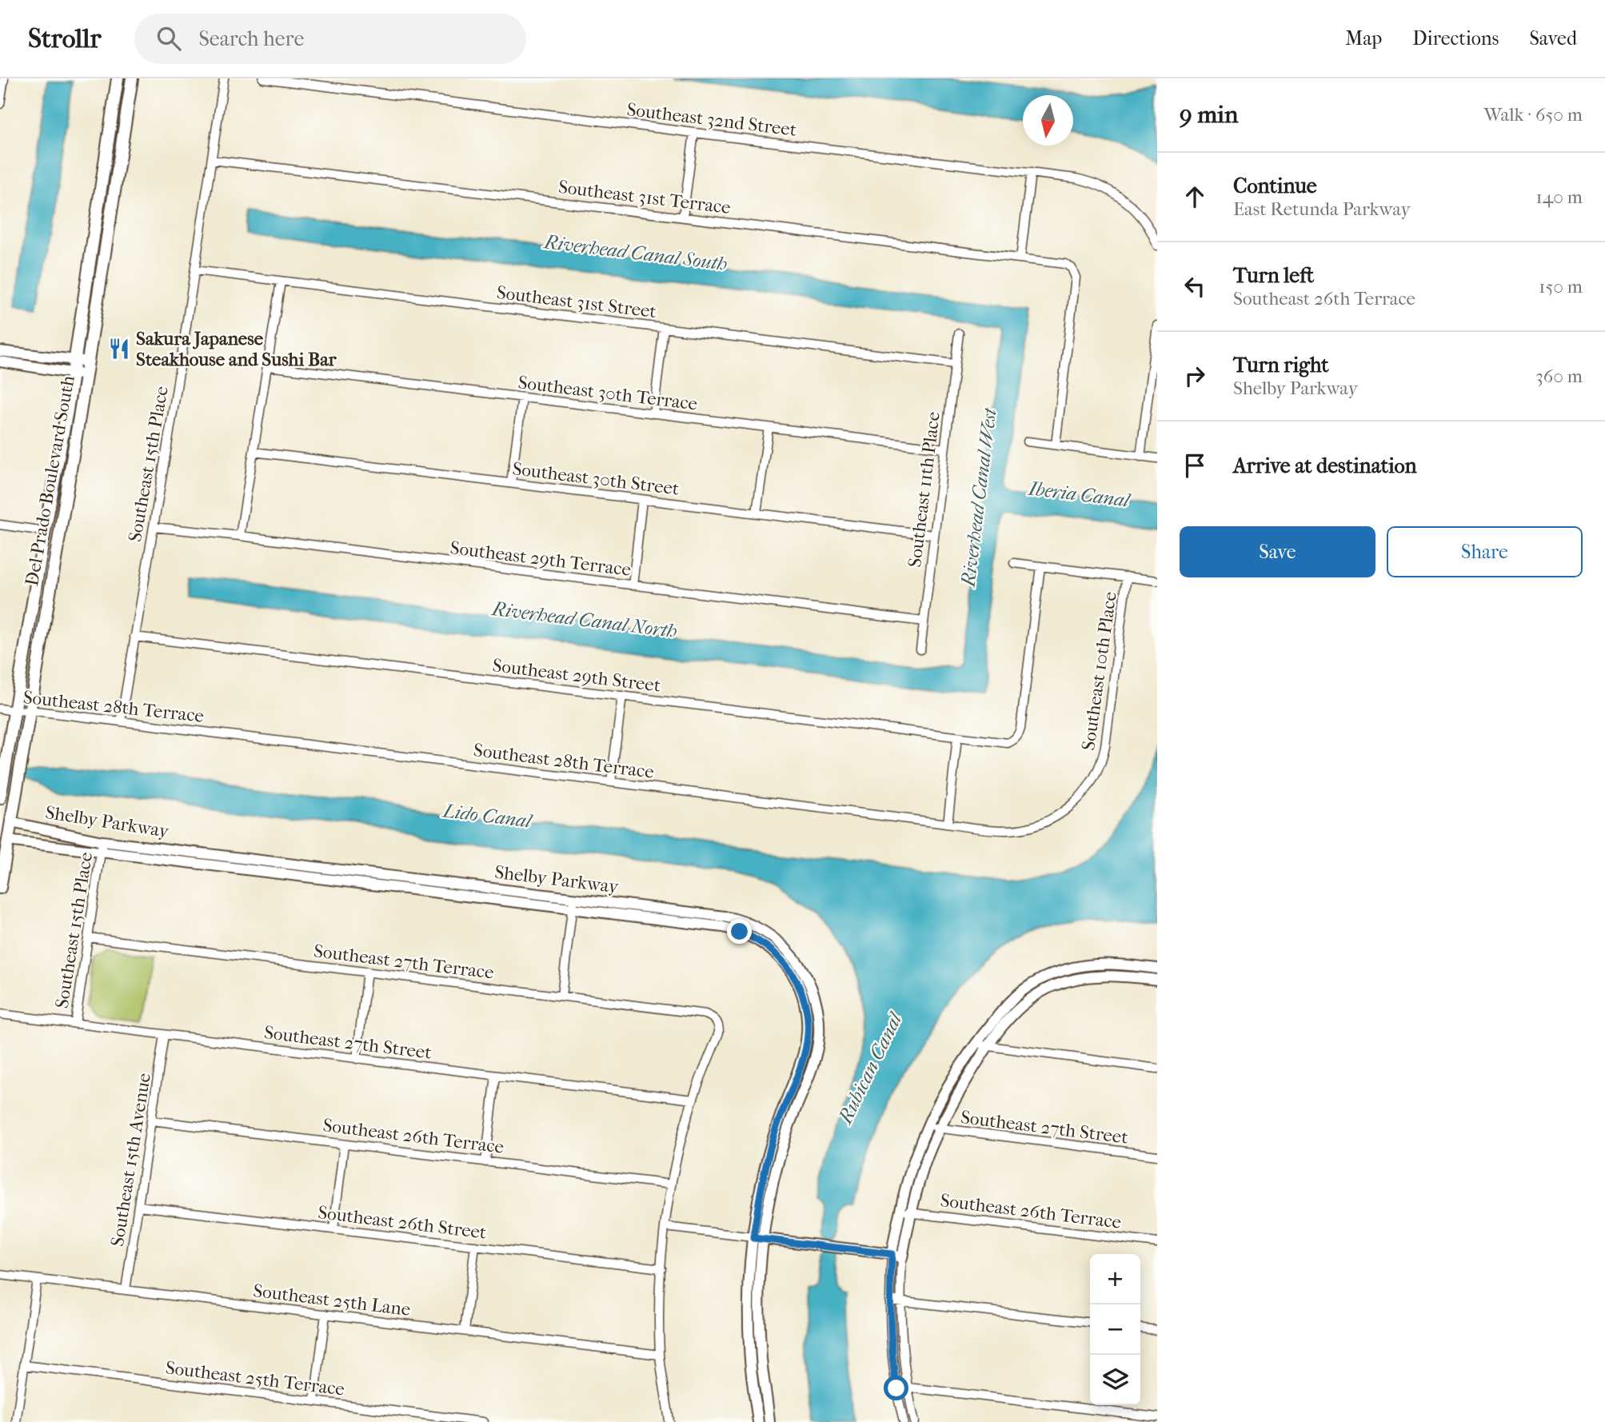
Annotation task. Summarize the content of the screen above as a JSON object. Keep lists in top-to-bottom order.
{
  "streets": {
    "main road": ["Del Prado Boulevard South"],
    "street": [
      "Southeast 32nd Street",
      "Southeast 31st Terrace",
      "Southeast 31st Street",
      "Southeast 30th Terrace",
      "Southeast 15th Place",
      "Southeast 30th Street",
      "Southeast 11th Place",
      "Southeast 29th Terrace",
      "Southeast 10th Place",
      "Southeast 29th Street",
      "Southeast 28th Terrace",
      "Shelby Parkway",
      "Southeast 27th Terrace",
      "Southeast 27th Street",
      "Southeast 26th Terrace",
      "Southeast 15th Avenue",
      "Southeast 26th Street",
      "Southeast 25th Lane",
      "Southeast 25th Terrace"
    ]
  },
  "crossings": [
    ["Southeast 31st Terrace", "Southeast 15th Place"],
    ["Southeast 31st Street", "Southeast 15th Place"],
    ["Southeast 31st Street", "Southeast 11th Place"],
    ["Southeast 30th Terrace", "Southeast 11th Place"],
    ["Southeast 15th Place", "Southeast 29th Terrace"],
    ["Southeast 15th Place", "Southeast 29th Street"],
    ["Southeast 15th Place", "Southeast 28th Terrace"],
    ["Southeast 15th Place", "Shelby Parkway"],
    ["Southeast 15th Place", "Southeast 27th Terrace"],
    ["Southeast 15th Place", "Southeast 27th Street"],
    ["Southeast 30th Street", "Southeast 11th Place"],
    ["Del Prado Boulevard South", "Southeast 28th Terrace"],
    ["Del Prado Boulevard South", "Shelby Parkway"],
    ["Southeast 11th Place", "Southeast 29th Terrace"],
    ["Southeast 10th Place", "Southeast 28th Terrace"],
    ["Southeast 27th Terrace", "Southeast 27th Street"],
    ["Southeast 27th Street", "Southeast 15th Avenue"],
    ["Southeast 26th Terrace", "Southeast 15th Avenue"],
    ["Southeast 15th Avenue", "Southeast 26th Street"],
    ["Southeast 15th Avenue", "Southeast 25th Lane"]
  ],
  "water": [
    "Riverhead Canal South",
    "Iberia Canal",
    "Riverhead Canal West",
    "Riverhead Canal North",
    "Lido Canal",
    "Rubican Canal"
  ],
  "places": {
    "restaurant": ["Sakura Japanese Steakhouse and Sushi Bar"]
  },
  "north": "bottom",
  "page": {
    "header": "Strollr",
    "search": "Search here",
    "nav": ["Map", "Directions", "Saved"],
    "heading": ["9 min", "Walk · 650 m"],
    "list": [
      ["Continue", "East Retunda Parkway", "140 m"],
      ["Turn left", "Southeast 26th Terrace", "150 m"],
      ["Turn right", "Shelby Parkway", "360 m"],
      "Arrive at destination"
    ],
    "buttons": ["Save", "Share"],
    "map_buttons": ["+", "−"]
  }
}
